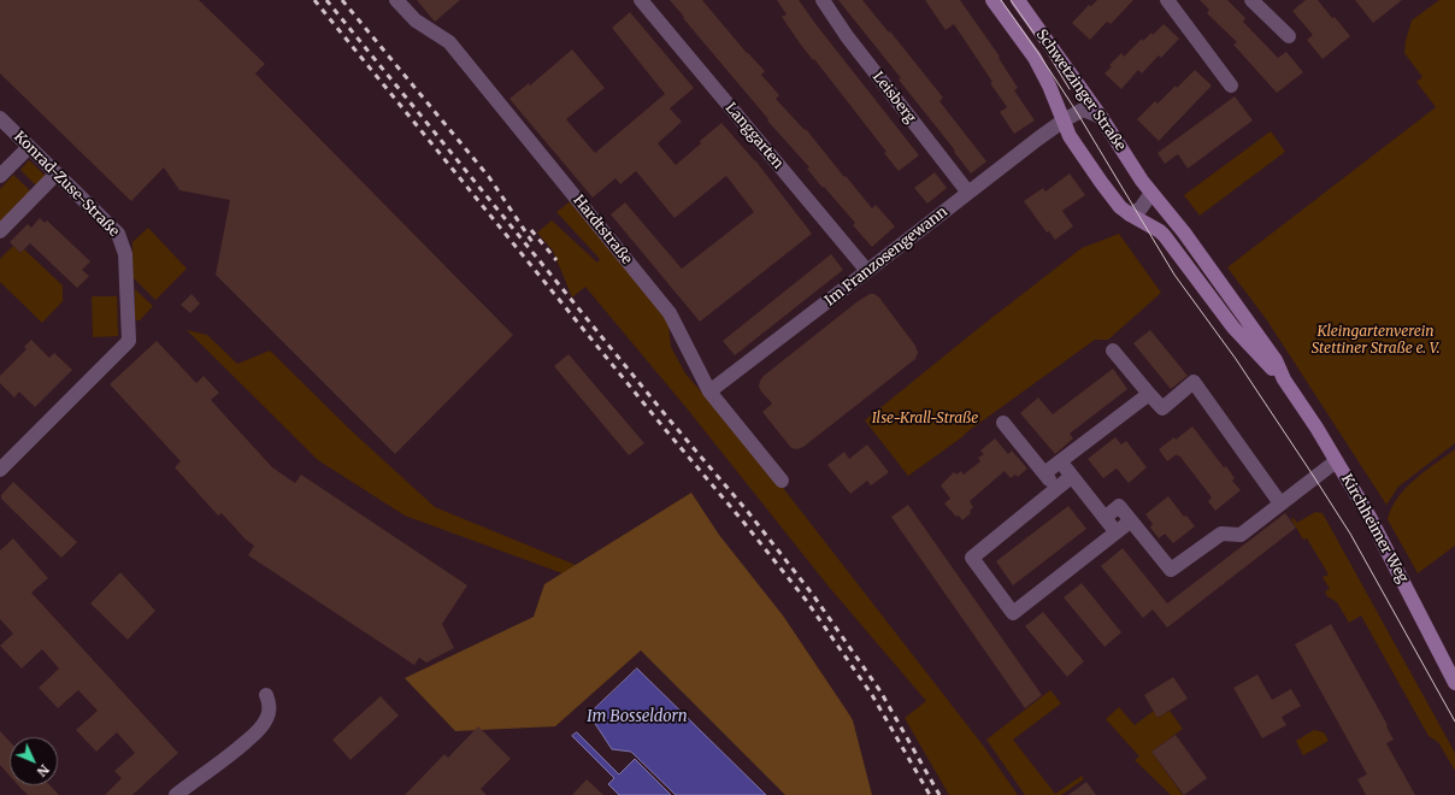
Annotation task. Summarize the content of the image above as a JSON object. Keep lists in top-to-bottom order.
{
  "streets": {
    "street": [
      "Schwetzinger Straße",
      "Leisberg",
      "Langgarten",
      "Konrad-Zuse-Straße",
      "Hardtstraße",
      "Im Franzosengewann",
      "Kirchheimer Weg"
    ]
  },
  "crossings": [
    ["Schwetzinger Straße", "Im Franzosengewann"],
    ["Schwetzinger Straße", "Kirchheimer Weg"],
    ["Leisberg", "Im Franzosengewann"],
    ["Langgarten", "Im Franzosengewann"],
    ["Hardtstraße", "Im Franzosengewann"]
  ],
  "water": ["Im Bosseldorn"],
  "parks": ["Kleingartenverein Stettiner Straße e. V.", "Ilse-Krall-Straße"],
  "north": "bottom right"
}
